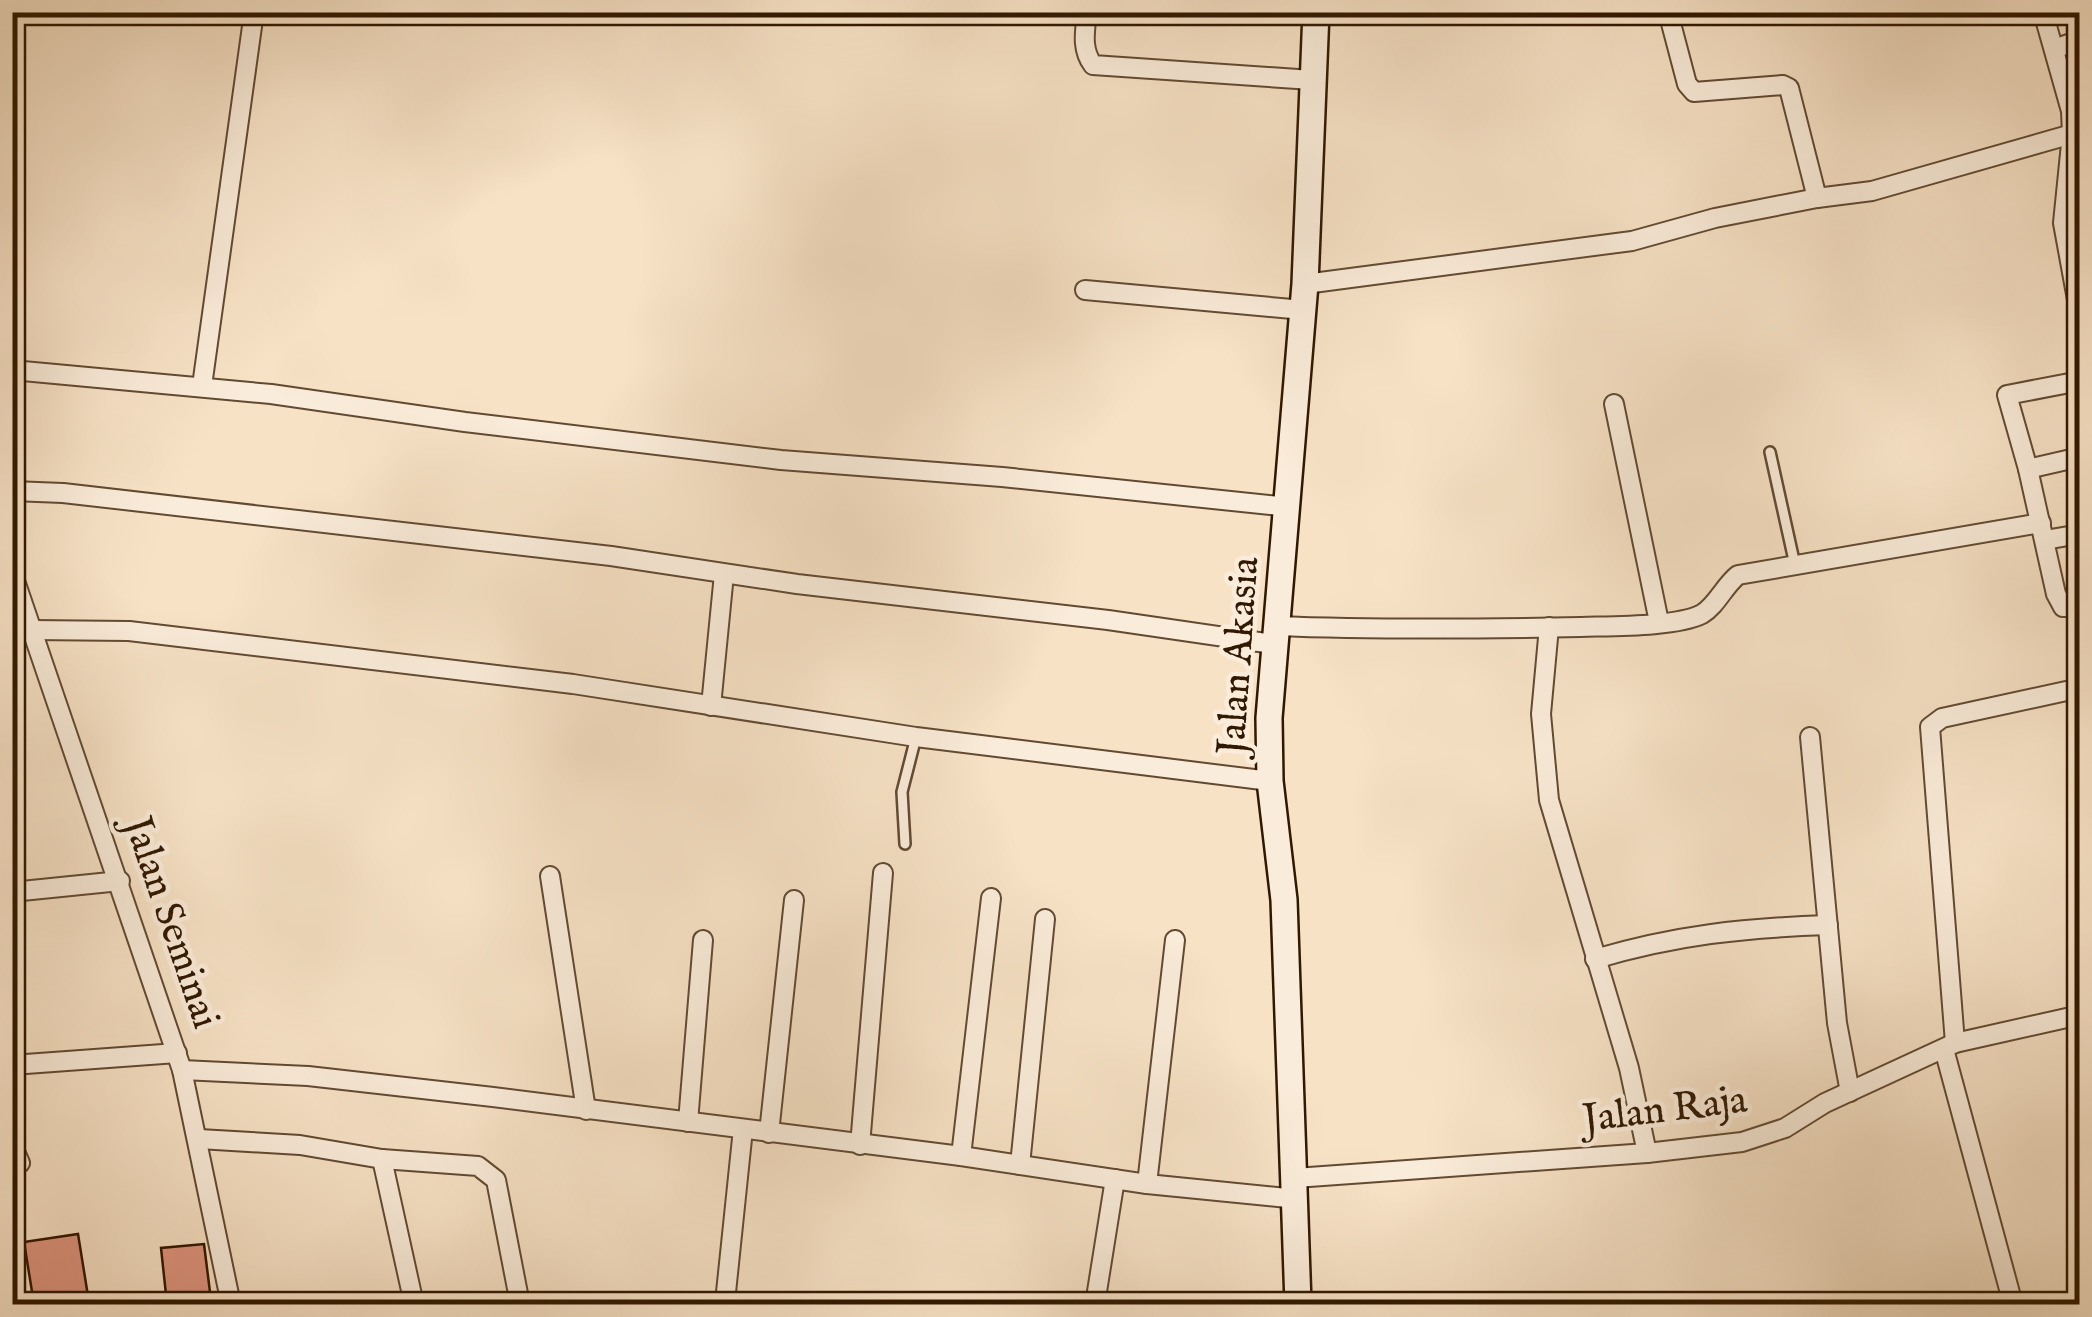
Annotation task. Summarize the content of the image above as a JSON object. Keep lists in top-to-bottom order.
{
  "streets": {
    "street": ["Jalan Akasia", "Jalan Seminai", "Jalan Raja"]
  },
  "crossings": [
    ["Jalan Akasia", "Jalan Raja"],
    ["Jalan Seminai", "Jalan Raja"]
  ]
}
